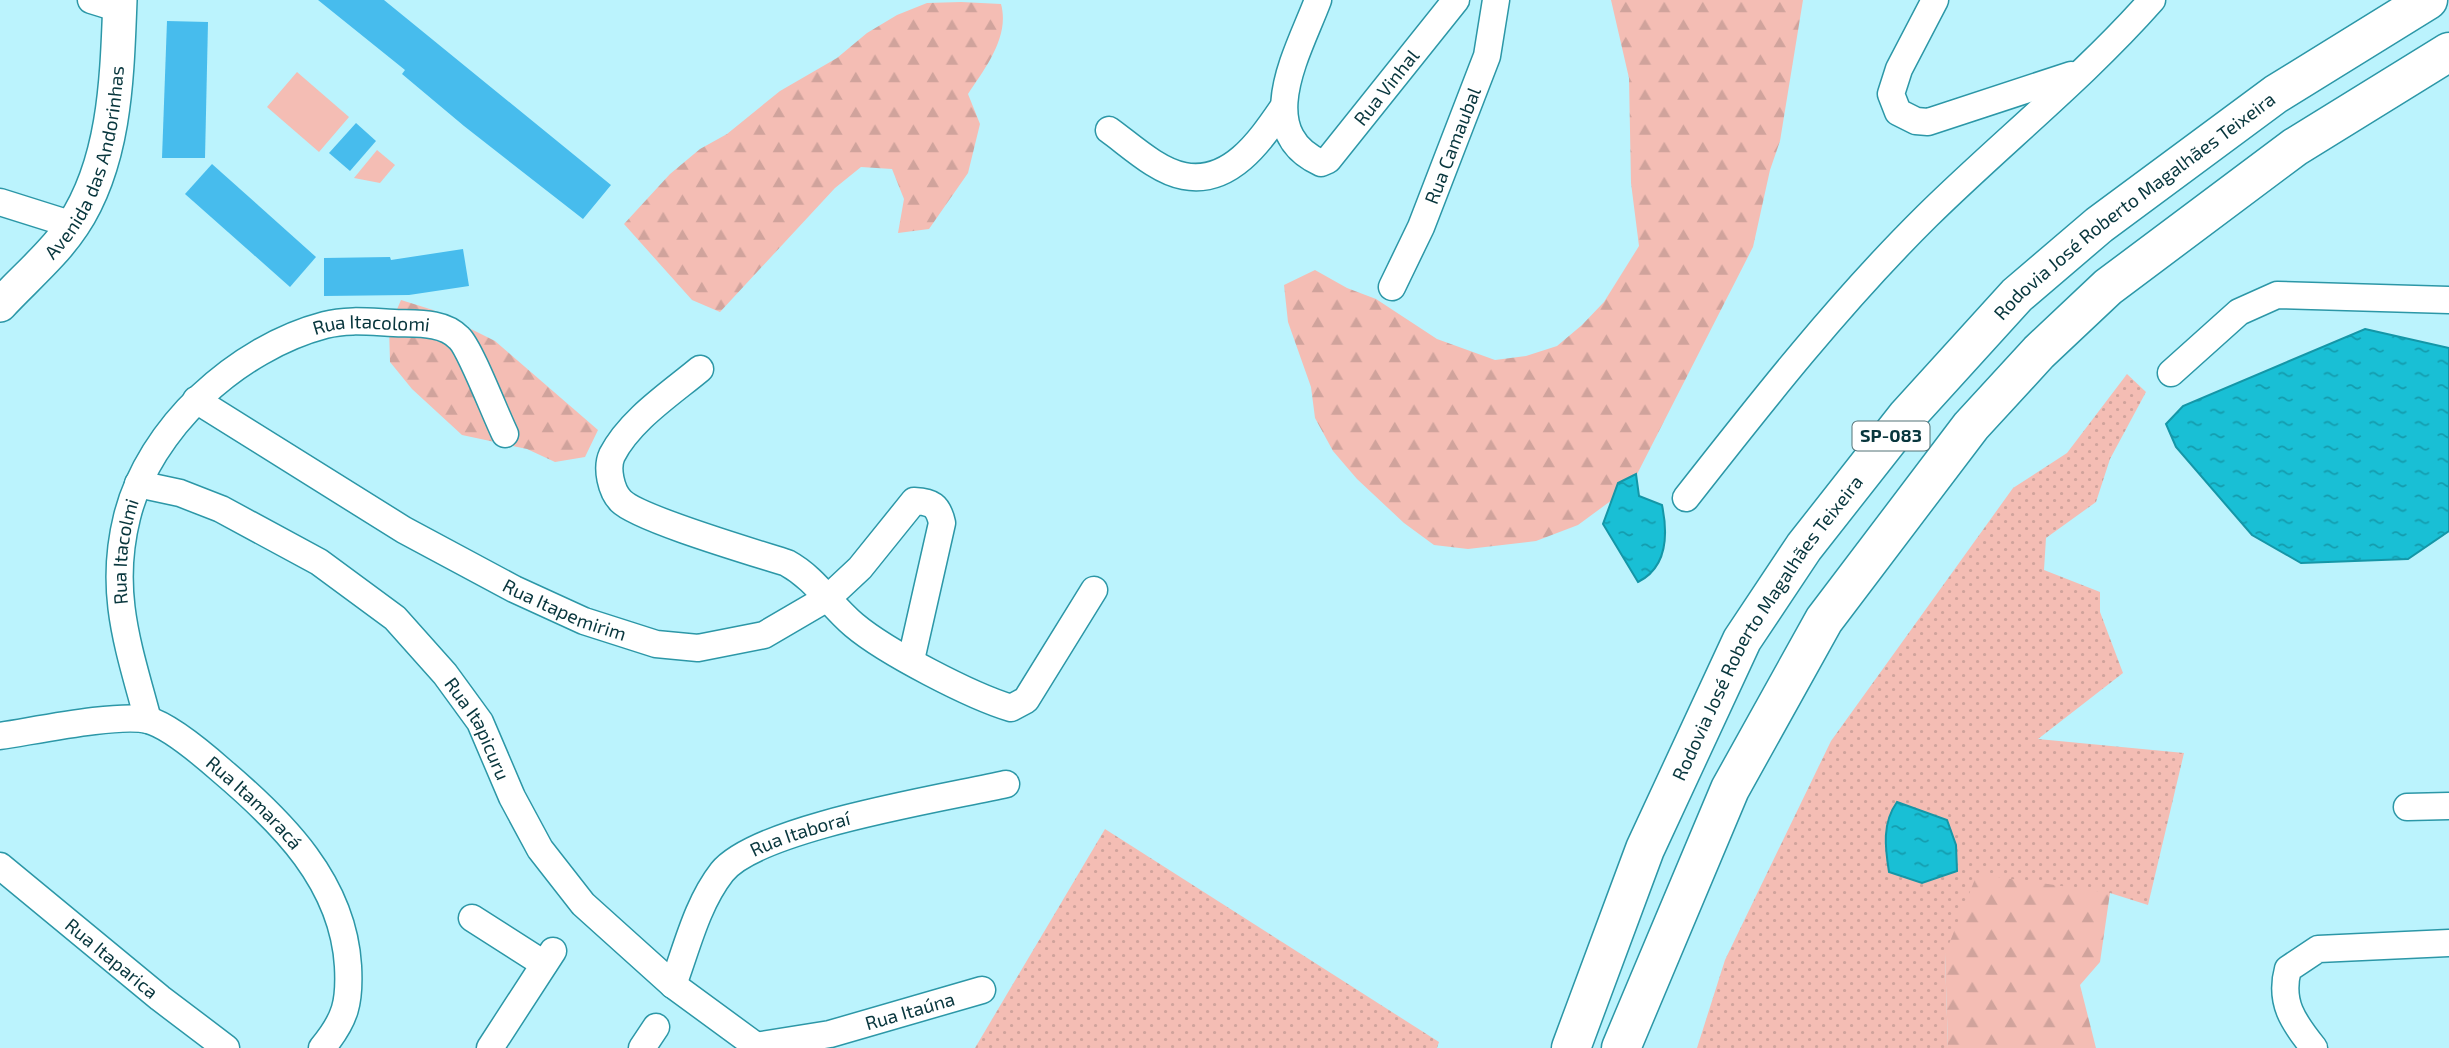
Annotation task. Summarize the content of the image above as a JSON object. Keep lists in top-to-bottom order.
{
  "streets": {
    "highway": ["Rodovia José Roberto Magalhães Teixeira", "SP-083"],
    "main road": ["Avenida das Andorinhas"],
    "street": [
      "Rua Vinhal",
      "Rua Camaubal",
      "Rua Itacolomi",
      "Rua Itacolmi",
      "Rua Itapemirim",
      "Rua Itapicuru",
      "Rua Itamaracá",
      "Rua Itaboraí",
      "Rua Itaparica",
      "Rua Itaúna"
    ]
  },
  "crossings": [
    ["Rua Itacolomi", "Rua Itacolmi"],
    ["Rua Itacolomi", "Rua Itapemirim"],
    ["Rua Itacolmi", "Rua Itapemirim"],
    ["Rua Itacolmi", "Rua Itapicuru"],
    ["Rua Itacolmi", "Rua Itamaracá"],
    ["Rua Itapicuru", "Rua Itaboraí"],
    ["Rua Itapicuru", "Rua Itaúna"]
  ]
}
